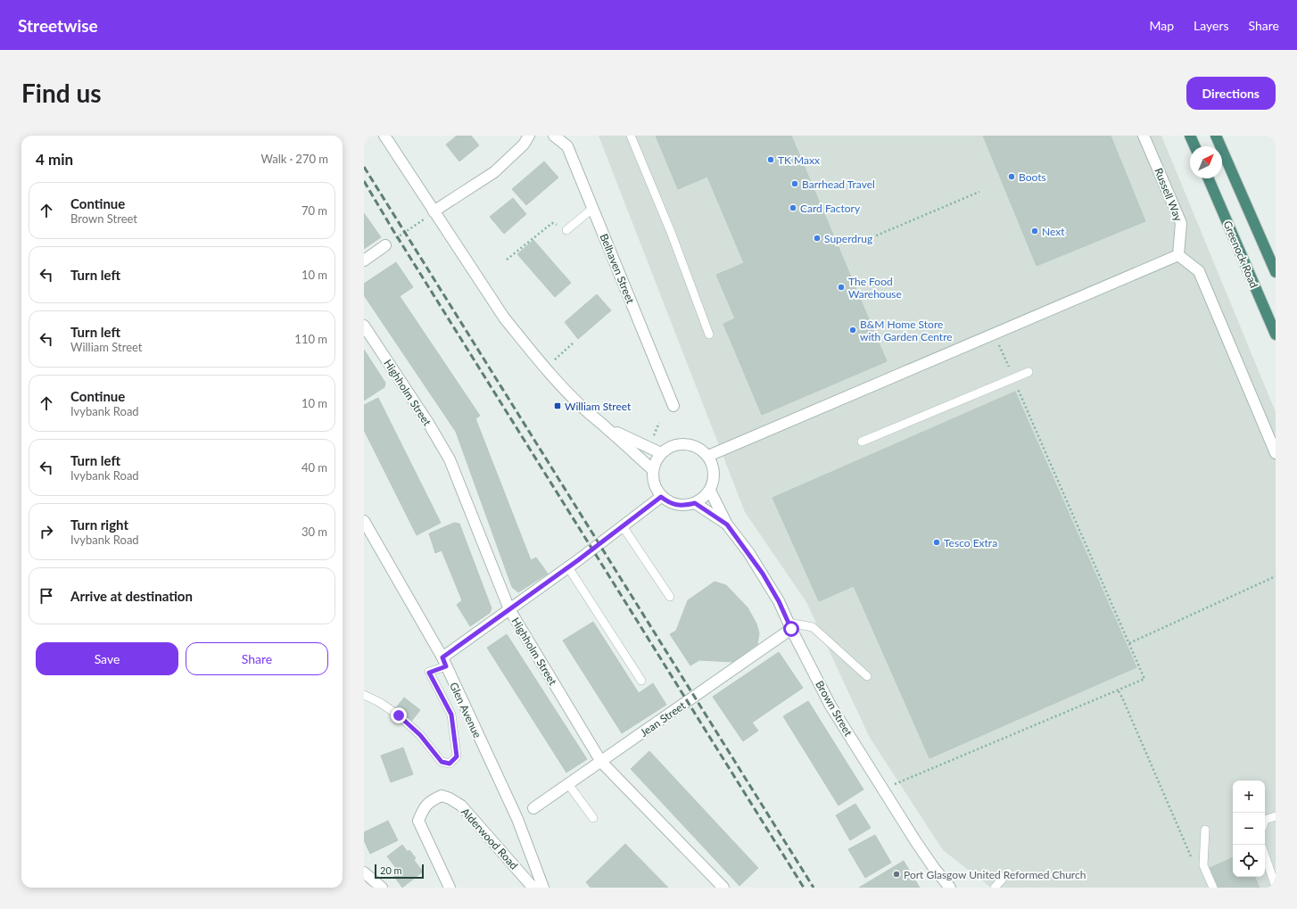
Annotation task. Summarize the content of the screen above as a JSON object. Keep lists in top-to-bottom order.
{
  "streets": {
    "highway": ["Greenock Road"],
    "street": [
      "Russell Way",
      "Belhaven Street",
      "Highholm Street",
      "Brown Street",
      "Glen Avenue",
      "Jean Street",
      "Alderwood Road"
    ]
  },
  "crossings": [
    ["Highholm Street", "Jean Street"],
    ["Brown Street", "Jean Street"]
  ],
  "places": {
    "other": [
      "TK Maxx",
      "Boots",
      "Barrhead Travel",
      "Card Factory",
      "Next",
      "Superdrug",
      "The Food Warehouse",
      "B&M Home Store with Garden Centre",
      "Tesco Extra",
      "Port Glasgow United Reformed Church"
    ],
    "transit": ["William Street"]
  },
  "scale_bar": "20 m",
  "north": "top right",
  "page": {
    "header": "Streetwise",
    "nav": ["Map", "Layers", "Share"],
    "buttons": [
      "Directions",
      ["Save", "Share"]
    ],
    "title": "Find us",
    "heading": ["4 min", "Walk · 270 m"],
    "list": [
      ["Continue", "Brown Street", "70 m"],
      ["Turn left", "10 m"],
      ["Turn left", "William Street", "110 m"],
      ["Continue", "Ivybank Road", "10 m"],
      ["Turn left", "Ivybank Road", "40 m"],
      ["Turn right", "Ivybank Road", "30 m"],
      "Arrive at destination"
    ],
    "map_buttons": ["+", "−"],
    "scale": "20 m"
  }
}
